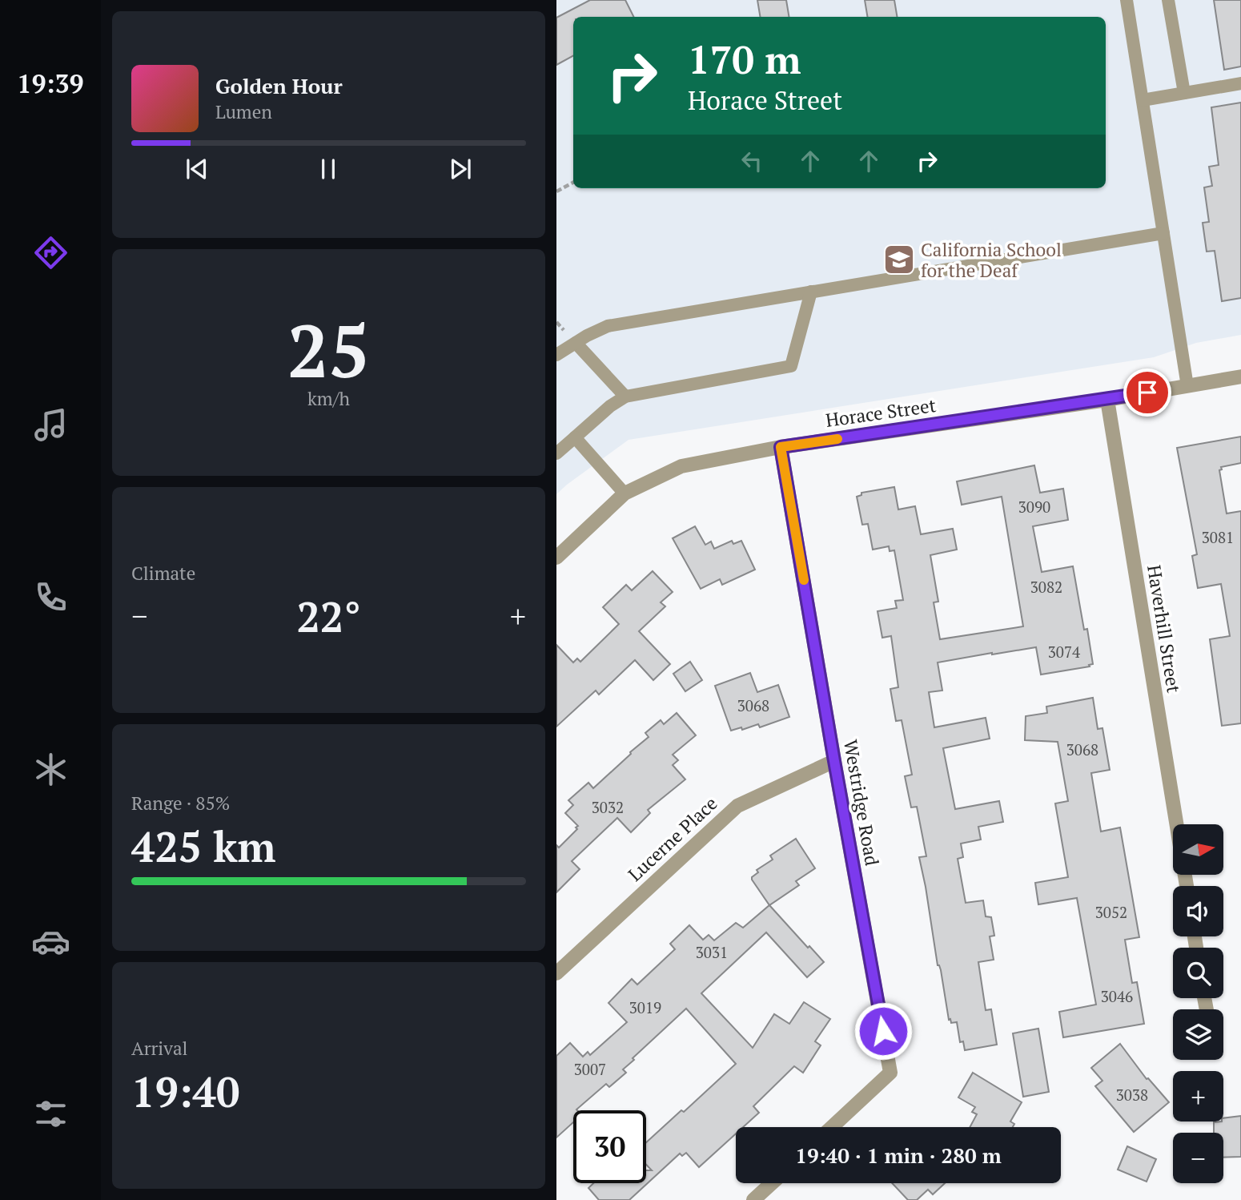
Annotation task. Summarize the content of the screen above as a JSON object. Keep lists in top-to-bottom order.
{
  "streets": {
    "street": [
      "Horace Street",
      "Haverhill Street",
      "Westridge Road",
      "Lucerne Place"
    ]
  },
  "crossings": [
    ["Horace Street", "Haverhill Street"],
    ["Horace Street", "Westridge Road"],
    ["Westridge Road", "Lucerne Place"]
  ],
  "places": {
    "school or university": ["California School for the Deaf"]
  },
  "house_numbers": [
    "3090",
    "3081",
    "3082",
    "3074",
    "3068",
    "3068",
    "3032",
    "3052",
    "3031",
    "3046",
    "3019",
    "3007",
    "3038"
  ],
  "north": "right",
  "page": {
    "tabs": "19:39",
    "turn": ["170 m", "Horace Street"],
    "song": ["Golden Hour", "Lumen"],
    "tile": [
      ["25", "km/h"],
      "Climate",
      ["Range · 85%", "425 km"],
      ["Arrival", "19:40"]
    ],
    "heat": ["−", "22°", "+"],
    "map_buttons": ["+", "−"],
    "limit": "30",
    "trip": "19:40 · 1 min · 280 m"
  }
}
